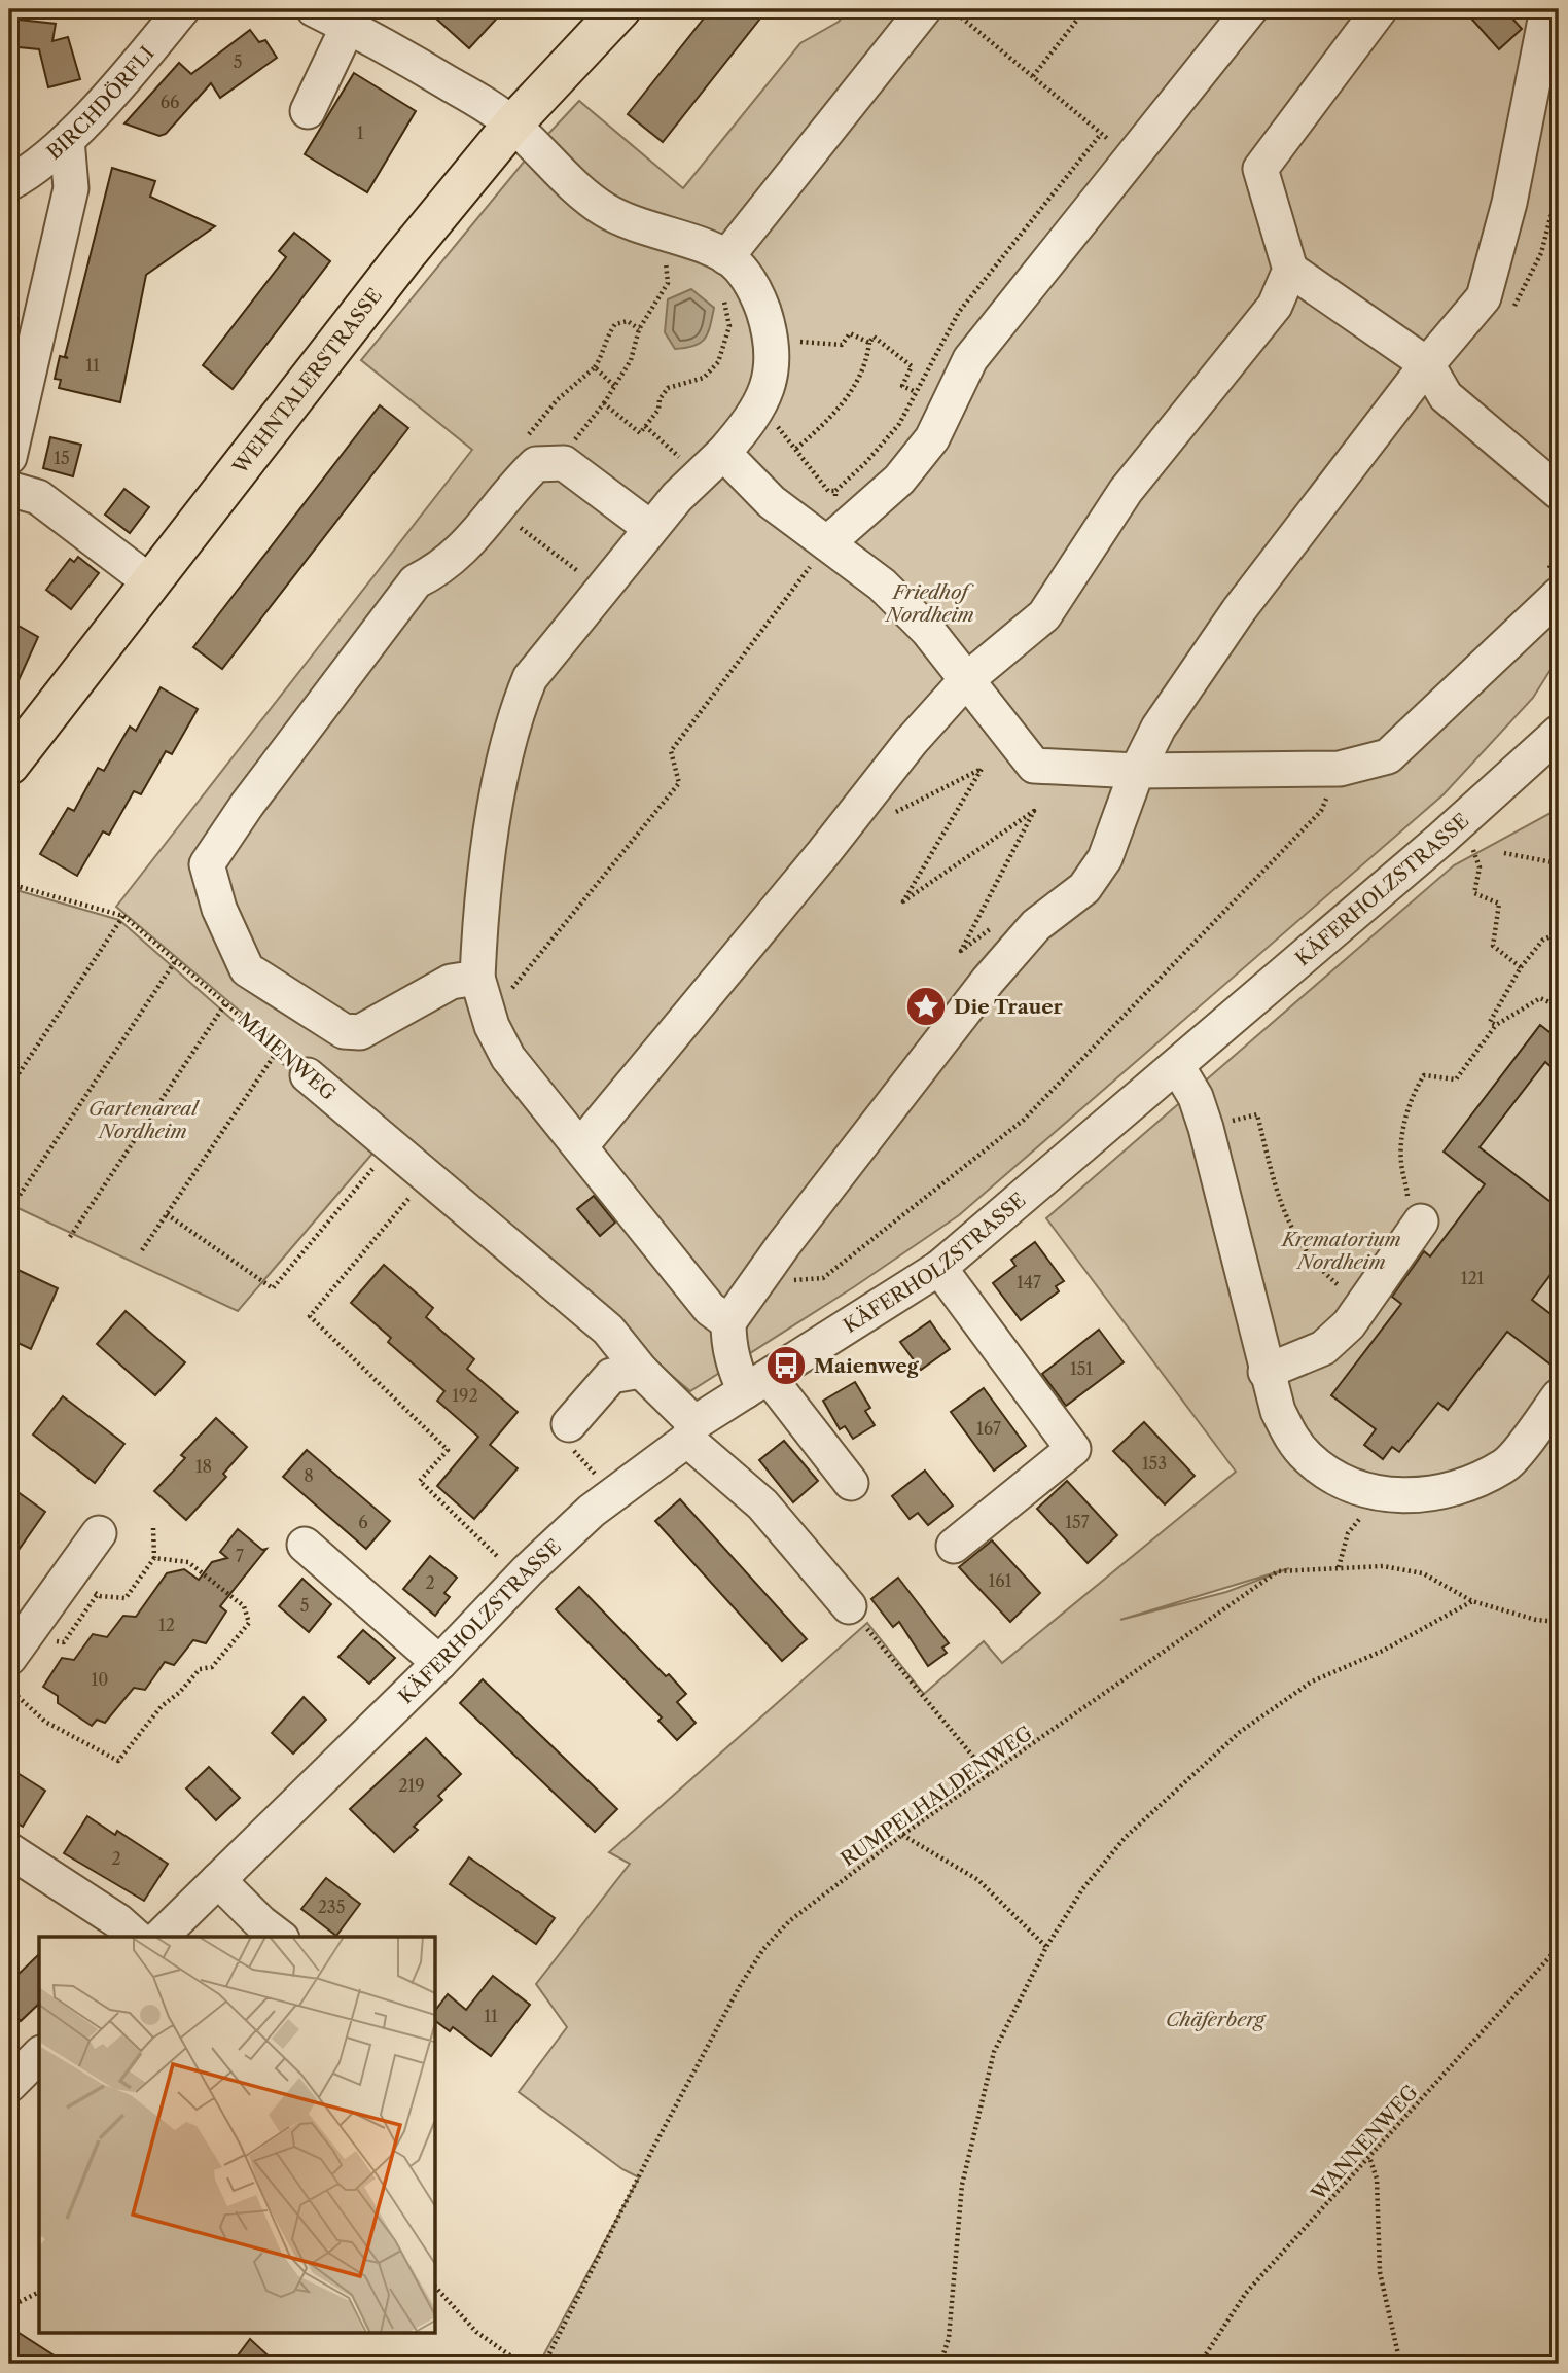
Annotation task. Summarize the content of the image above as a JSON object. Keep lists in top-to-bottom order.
{
  "streets": {
    "main road": ["WEHNTALERSTRASSE"],
    "street": ["BIRCHDÖRFLI", "KÄFERHOLZSTRASSE", "MAIENWEG"],
    "path": ["RUMPELHALDENWEG", "WANNENWEG"]
  },
  "crossings": [
    ["KÄFERHOLZSTRASSE", "MAIENWEG"]
  ],
  "parks": [
    "Friedhof Nordheim",
    "Gartenareal Nordheim",
    "Krematorium Nordheim",
    "Chäferberg"
  ],
  "places": {
    "place": ["Die Trauer"],
    "bus stop": ["Maienweg"]
  },
  "house_numbers": [
    "5",
    "66",
    "1",
    "11",
    "15",
    "121",
    "147",
    "151",
    "192",
    "167",
    "153",
    "18",
    "8",
    "6",
    "157",
    "7",
    "161",
    "2",
    "5",
    "12",
    "10",
    "219",
    "2",
    "235",
    "11"
  ]
}
